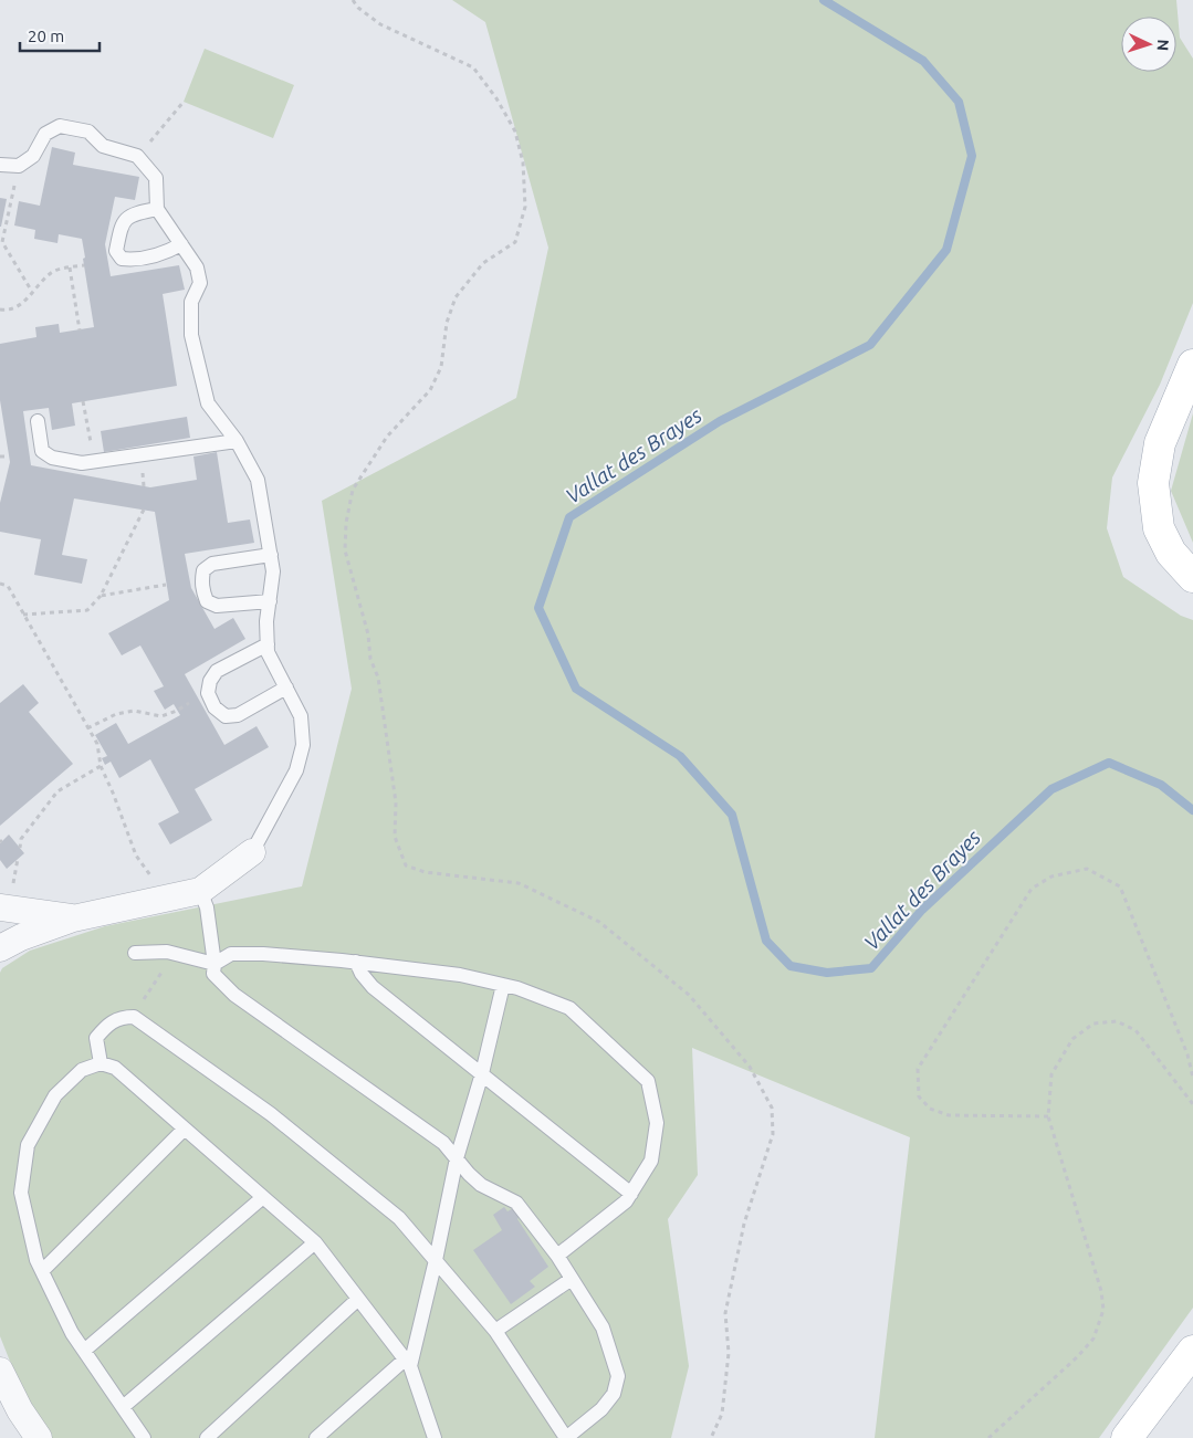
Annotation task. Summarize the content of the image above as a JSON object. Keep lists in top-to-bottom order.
{
  "water": ["Vallat des Brayes"],
  "scale_bar": "20 m",
  "north": "right"
}
